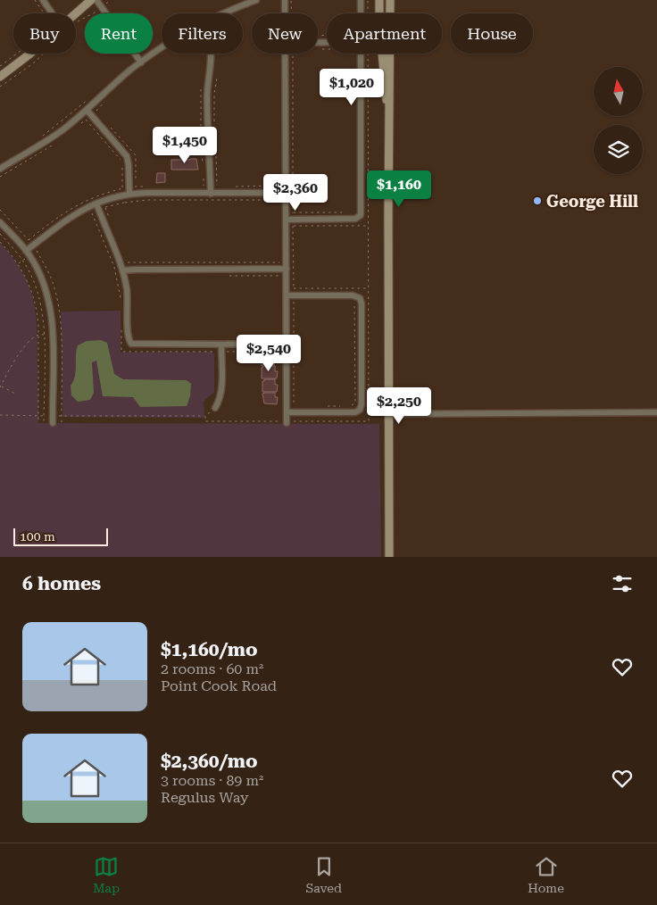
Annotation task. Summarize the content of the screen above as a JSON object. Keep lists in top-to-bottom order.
{
  "places": ["George Hill"],
  "scale_bar": "100 m",
  "north": "top",
  "page": {
    "chip": [
      "Buy",
      "Rent",
      "Filters",
      "New",
      "Apartment",
      "House"
    ],
    "price": [
      "$1,020",
      "$1,450",
      "$1,160",
      "$2,360",
      "$2,540",
      "$2,250"
    ],
    "scale": "100 m",
    "heading": "6 homes",
    "list": [
      {
        "name": "$1,160/mo",
        "note": "2 rooms · 60 m² · Point Cook Road"
      },
      {
        "name": "$2,360/mo",
        "note": "3 rooms · 89 m² · Regulus Way"
      }
    ],
    "tabs": ["Map", "Saved", "Home"]
  }
}
